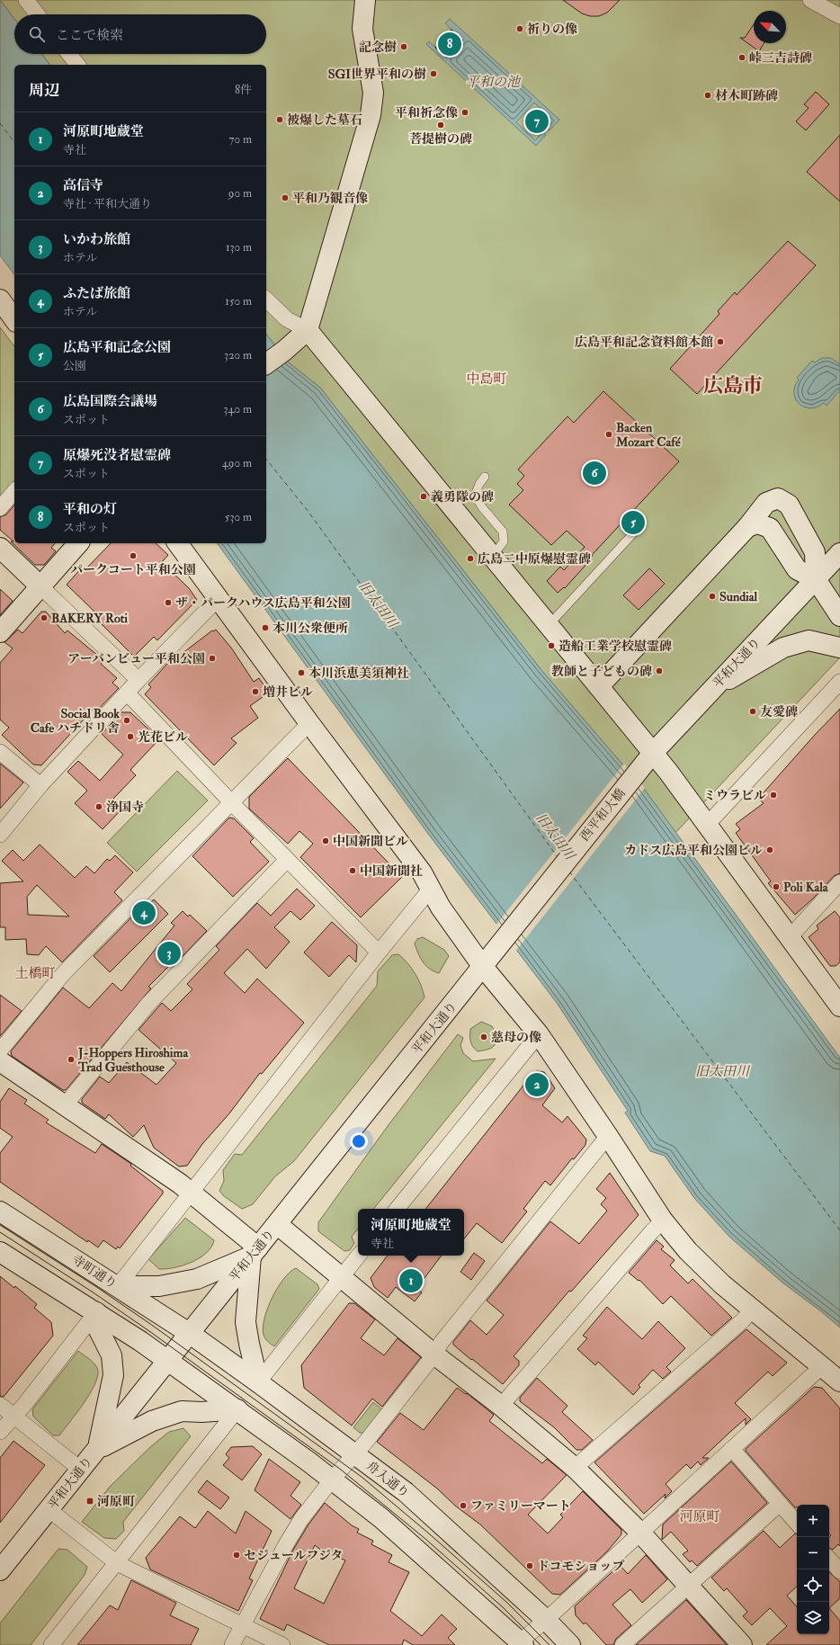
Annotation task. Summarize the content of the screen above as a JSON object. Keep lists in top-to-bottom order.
{
  "streets": {
    "street": [
      "平和大通り",
      "西平和大橋",
      "寺町通り",
      "舟入通り"
    ]
  },
  "crossings": [
    ["平和大通り", "西平和大橋"],
    ["平和大通り", "寺町通り"],
    ["平和大通り", "舟入通り"],
    ["寺町通り", "舟入通り"]
  ],
  "districts": [
    "中島町",
    "広島市",
    "土橋町",
    "河原町"
  ],
  "water": ["平和の池", "旧太田川"],
  "places": {
    "other": [
      "祈りの像",
      "記念樹",
      "峠三吉詩碑",
      "SGI世界平和の樹",
      "材木町跡碑",
      "平和祈念像",
      "被爆した墓石",
      "菩提樹の碑",
      "平和乃観音像",
      "広島平和記念資料館本館",
      "Backen Mozart Café",
      "義勇隊の碑",
      "パークコート平和公園",
      "広島二中原爆慰霊碑",
      "Sundial",
      "ザ・パークハウス広島平和公園",
      "BAKERY Roti",
      "本川公衆便所",
      "造船工業学校慰霊碑",
      "アーバンビュー平和公園",
      "教師と子どもの碑",
      "本川浜恵美須神社",
      "増井ビル",
      "友愛碑",
      "Social Book Cafe ハチドリ舎",
      "光花ビル",
      "ミウラビル",
      "浄国寺",
      "中国新聞ビル",
      "カドス広島平和公園ビル",
      "中国新聞社",
      "Poli Kala",
      "慈母の像",
      "J-Hoppers Hiroshima Trad Guesthouse",
      "ファミリーマート",
      "セジュールフジタ",
      "ドコモショップ"
    ],
    "transit": ["河原町"]
  },
  "north": "top left",
  "page": {
    "search": "ここで検索",
    "pins": [
      "8",
      "7",
      "6",
      "5",
      "4",
      "3",
      "2",
      "1"
    ],
    "heading": ["周辺", "8件"],
    "list": [
      {
        "mark": "1",
        "name": "河原町地蔵堂",
        "note": "寺社",
        "value": "70 m"
      },
      {
        "mark": "2",
        "name": "高信寺",
        "note": "寺社 · 平和大通り",
        "value": "90 m"
      },
      {
        "mark": "3",
        "name": "いかわ旅館",
        "note": "ホテル",
        "value": "130 m"
      },
      {
        "mark": "4",
        "name": "ふたば旅館",
        "note": "ホテル",
        "value": "150 m"
      },
      {
        "mark": "5",
        "name": "広島平和記念公園",
        "note": "公園",
        "value": "320 m"
      },
      {
        "mark": "6",
        "name": "広島国際会議場",
        "note": "スポット",
        "value": "340 m"
      },
      {
        "mark": "7",
        "name": "原爆死没者慰霊碑",
        "note": "スポット",
        "value": "490 m"
      },
      {
        "mark": "8",
        "name": "平和の灯",
        "note": "スポット",
        "value": "530 m"
      }
    ],
    "popup": ["河原町地蔵堂", "寺社"],
    "map_buttons": ["+", "−"]
  }
}
